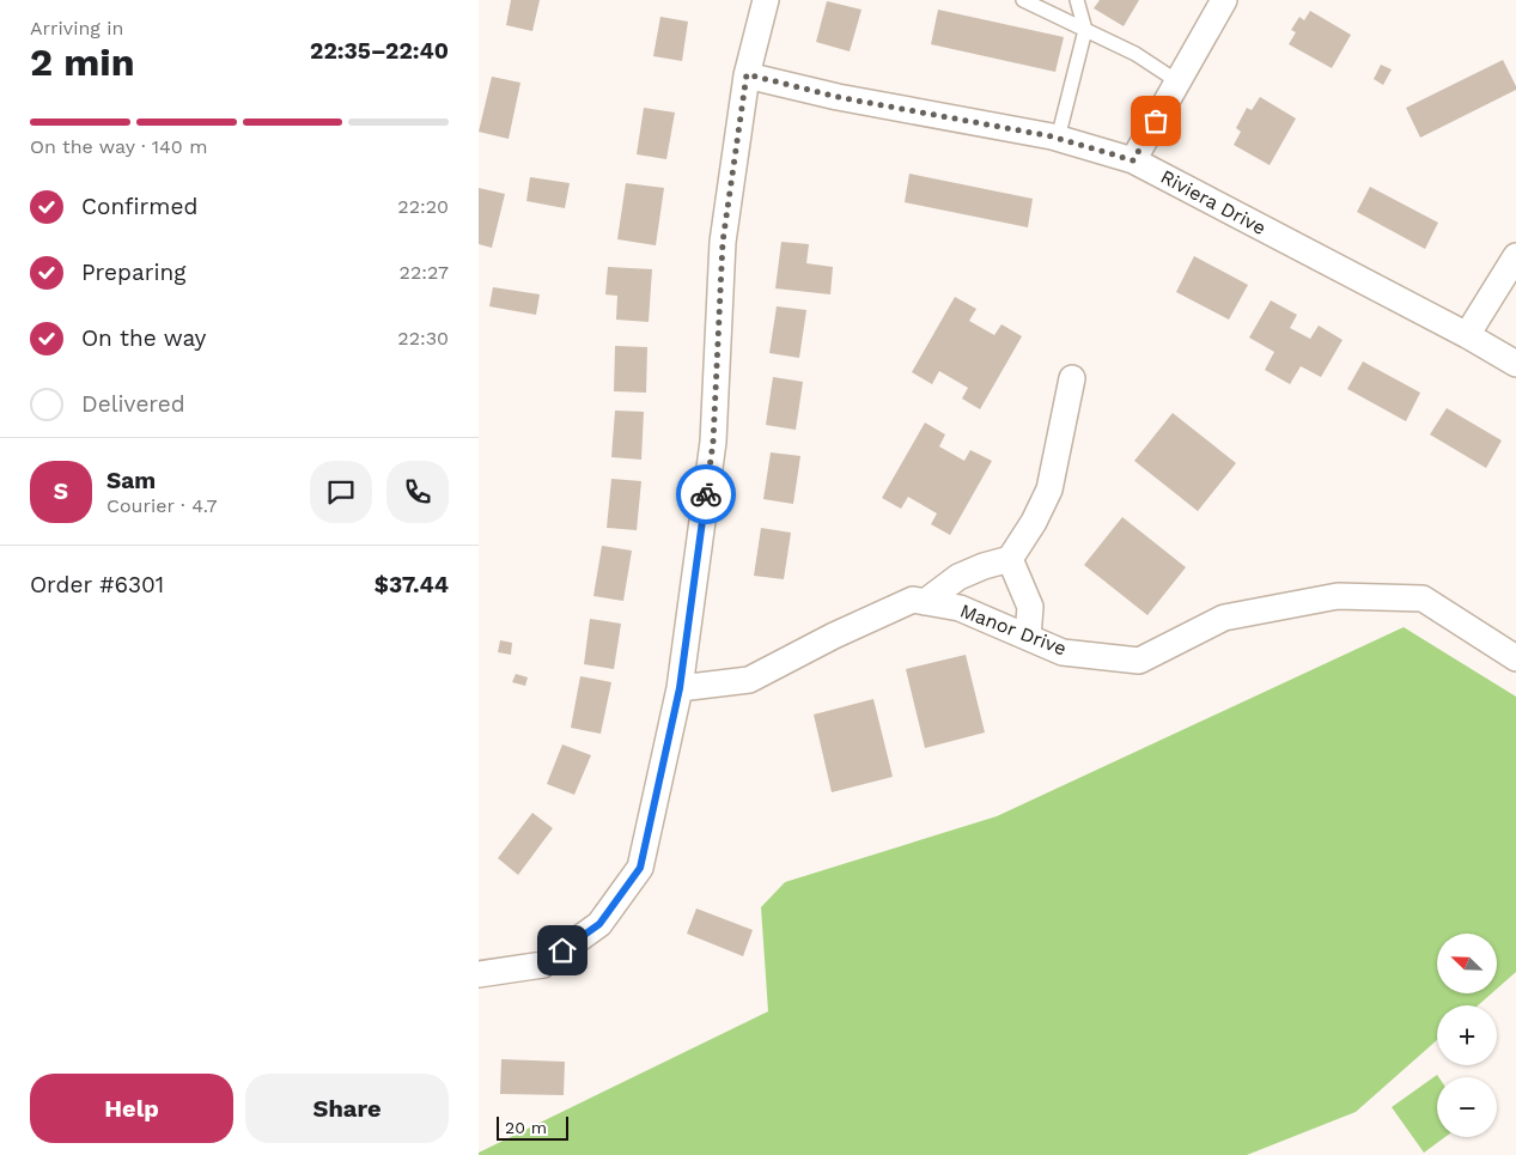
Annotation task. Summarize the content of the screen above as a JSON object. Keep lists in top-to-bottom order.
{
  "streets": {
    "street": ["Riviera Drive", "Manor Drive"]
  },
  "scale_bar": "20 m",
  "north": "top left",
  "page": {
    "heading": ["2 min", "Arriving in", "22:35–22:40"],
    "panel": [
      "Sam",
      "Courier · 4.7",
      "Order #6301",
      "$37.44"
    ],
    "bar": "On the way · 140 m",
    "list": [
      ["Confirmed", "22:20"],
      ["Preparing", "22:27"],
      ["On the way", "22:30"],
      "Delivered"
    ],
    "round": "S",
    "map_buttons": ["+", "−"],
    "buttons": ["Help", "Share"],
    "scale": "20 m"
  }
}
